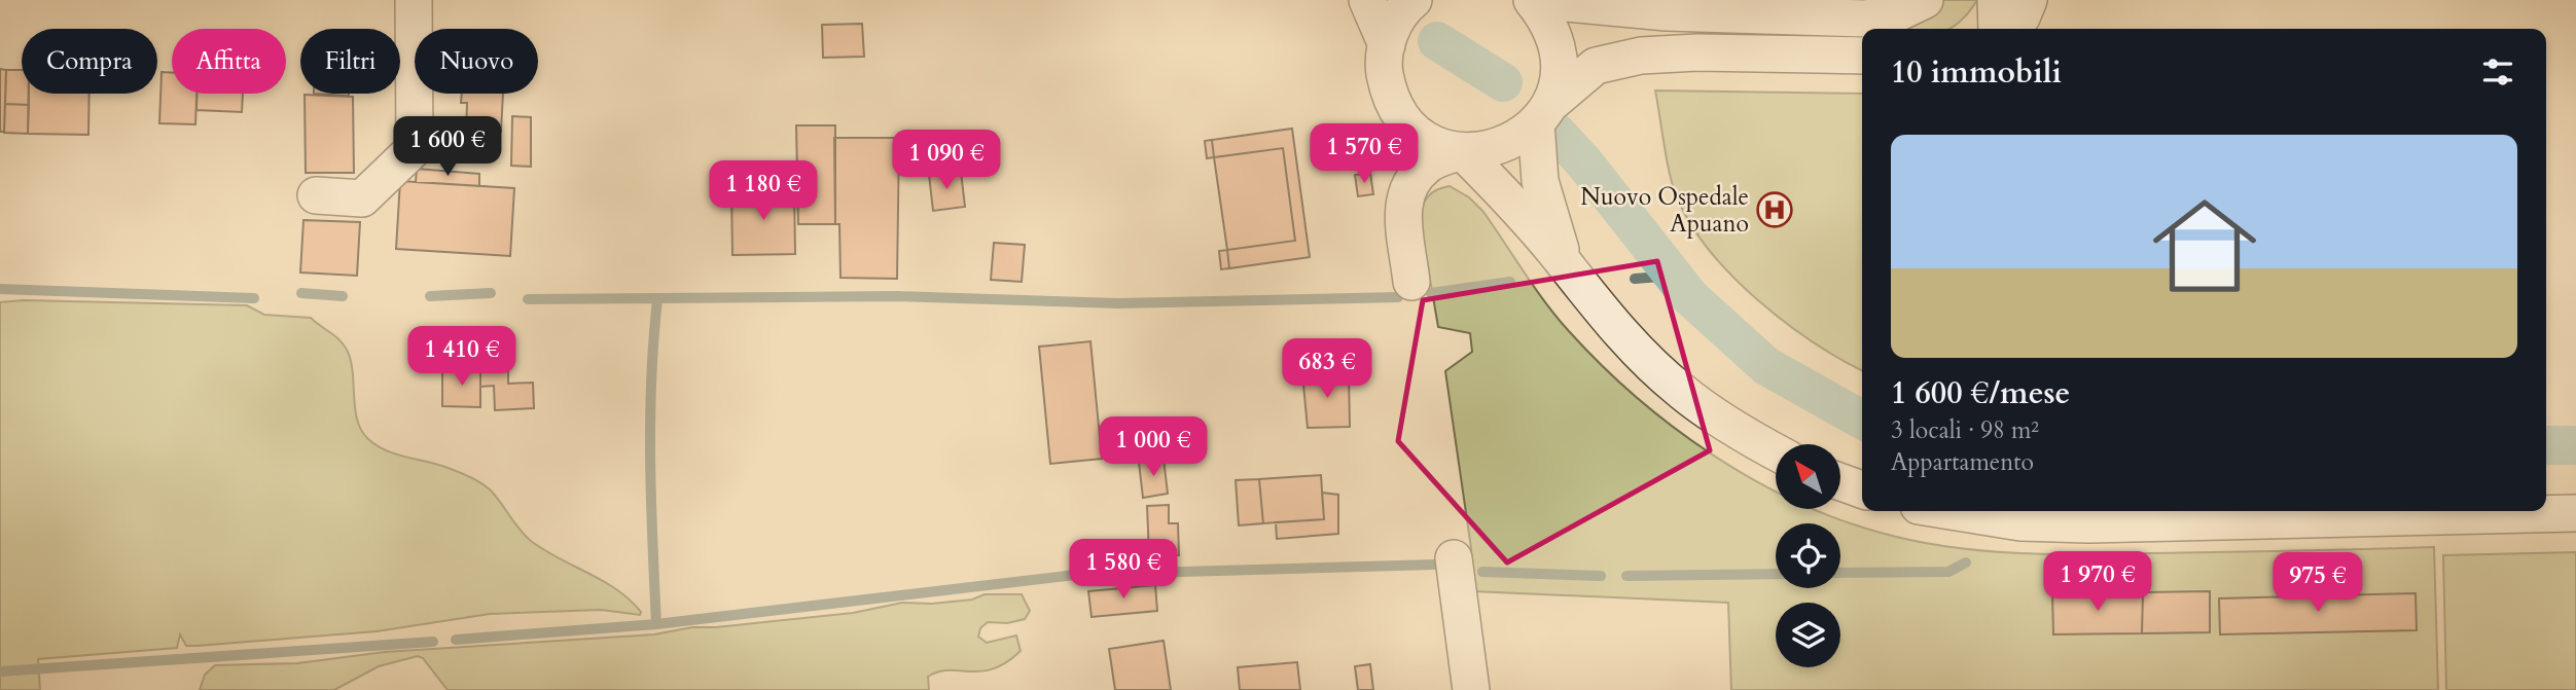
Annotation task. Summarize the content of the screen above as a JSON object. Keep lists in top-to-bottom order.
{
  "places": {
    "hospital": ["Nuovo Ospedale Apuano"]
  },
  "north": "top left",
  "page": {
    "chip": [
      "Compra",
      "Affitta",
      "Filtri",
      "Nuovo"
    ],
    "heading": "10 immobili",
    "list": [
      {
        "name": "1 600 €/mese",
        "note": "3 locali · 98 m² · Appartamento"
      }
    ],
    "price": [
      "1 600 €",
      "1 570 €",
      "1 090 €",
      "1 180 €",
      "1 410 €",
      "683 €",
      "1 000 €",
      "1 580 €",
      "1 970 €",
      "975 €"
    ]
  }
}
